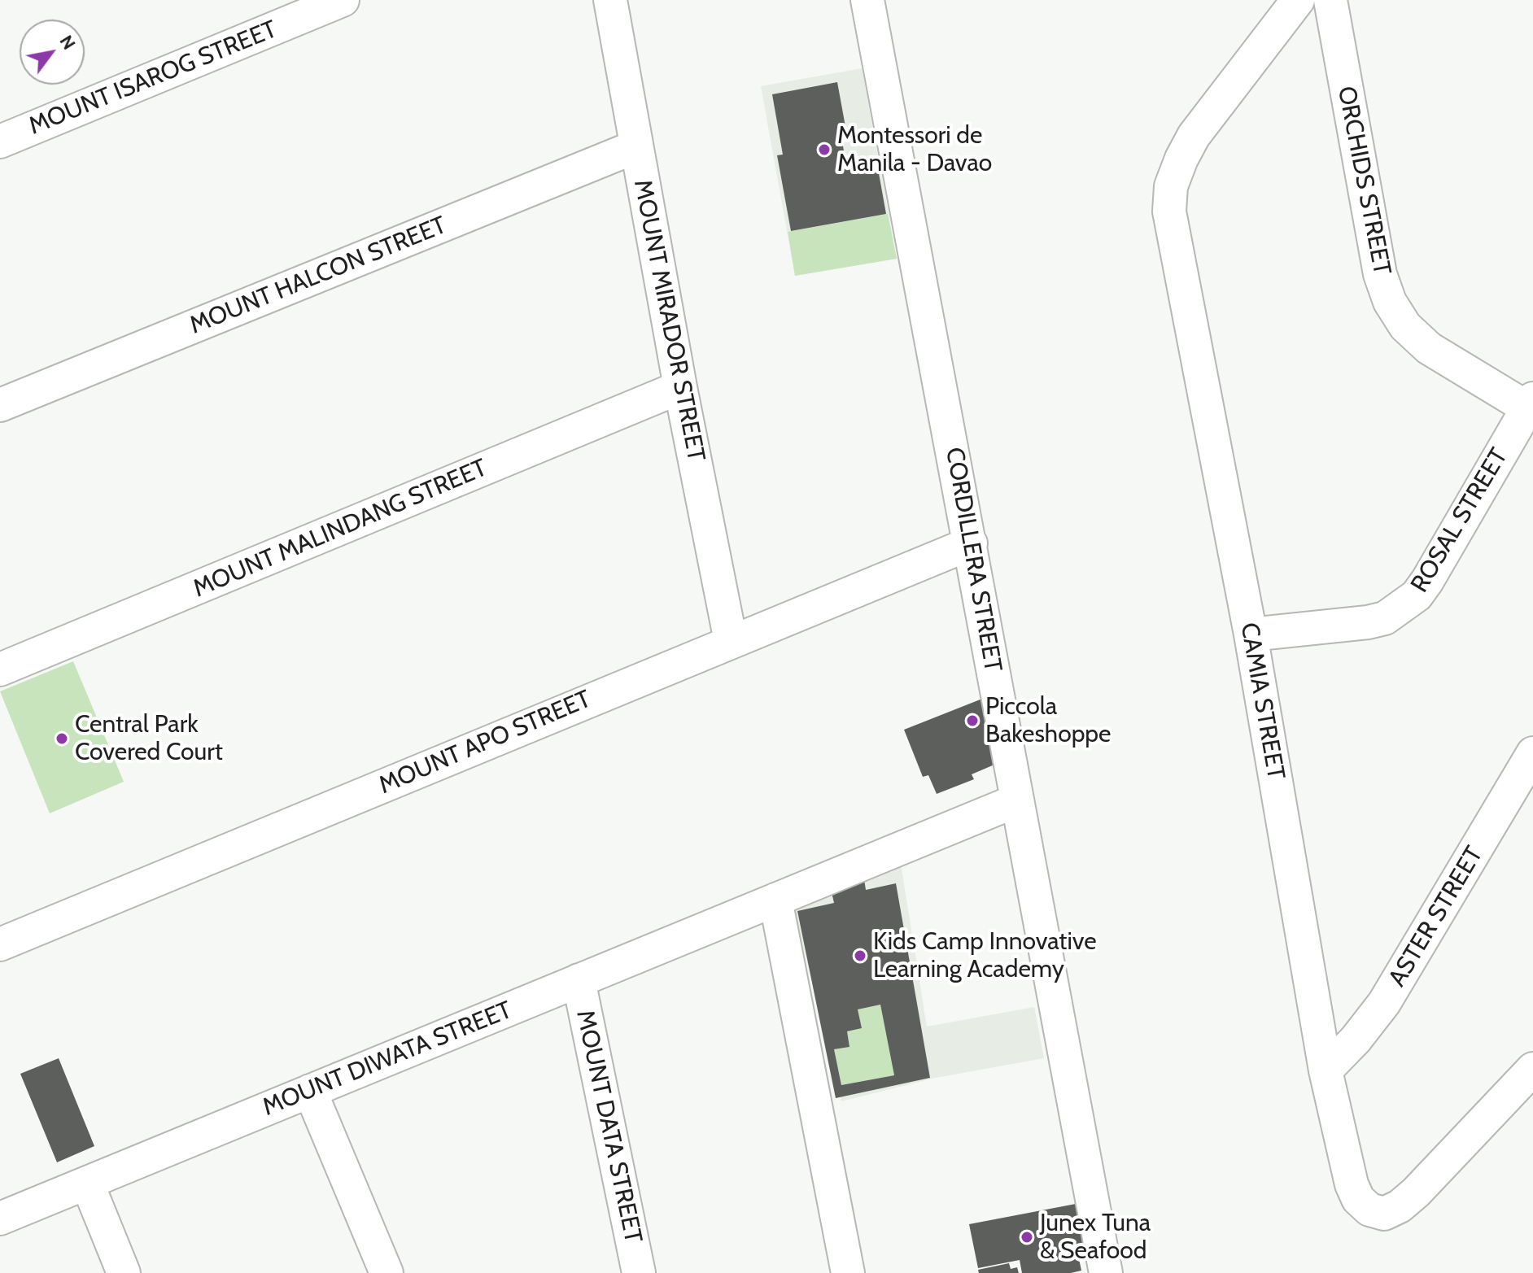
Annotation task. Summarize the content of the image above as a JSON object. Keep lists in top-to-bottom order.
{
  "streets": {
    "street": [
      "MOUNT ISAROG STREET",
      "ORCHIDS STREET",
      "MOUNT HALCON STREET",
      "MOUNT MIRADOR STREET",
      "ROSAL STREET",
      "MOUNT MALINDANG STREET",
      "CORDILLERA STREET",
      "CAMIA STREET",
      "MOUNT APO STREET",
      "ASTER STREET",
      "MOUNT DIWATA STREET",
      "MOUNT DATA STREET"
    ]
  },
  "crossings": [
    ["ORCHIDS STREET", "ROSAL STREET"],
    ["MOUNT HALCON STREET", "MOUNT MIRADOR STREET"],
    ["MOUNT MIRADOR STREET", "MOUNT MALINDANG STREET"],
    ["MOUNT MIRADOR STREET", "MOUNT APO STREET"],
    ["ROSAL STREET", "CAMIA STREET"],
    ["CORDILLERA STREET", "MOUNT APO STREET"],
    ["CORDILLERA STREET", "MOUNT DIWATA STREET"],
    ["CAMIA STREET", "ASTER STREET"],
    ["MOUNT DIWATA STREET", "MOUNT DATA STREET"]
  ],
  "places": [
    "Montessori de Manila - Davao",
    "Piccola Bakeshoppe",
    "Central Park Covered Court",
    "Kids Camp Innovative Learning Academy",
    "Junex Tuna & Seafood"
  ],
  "north": "top right"
}
